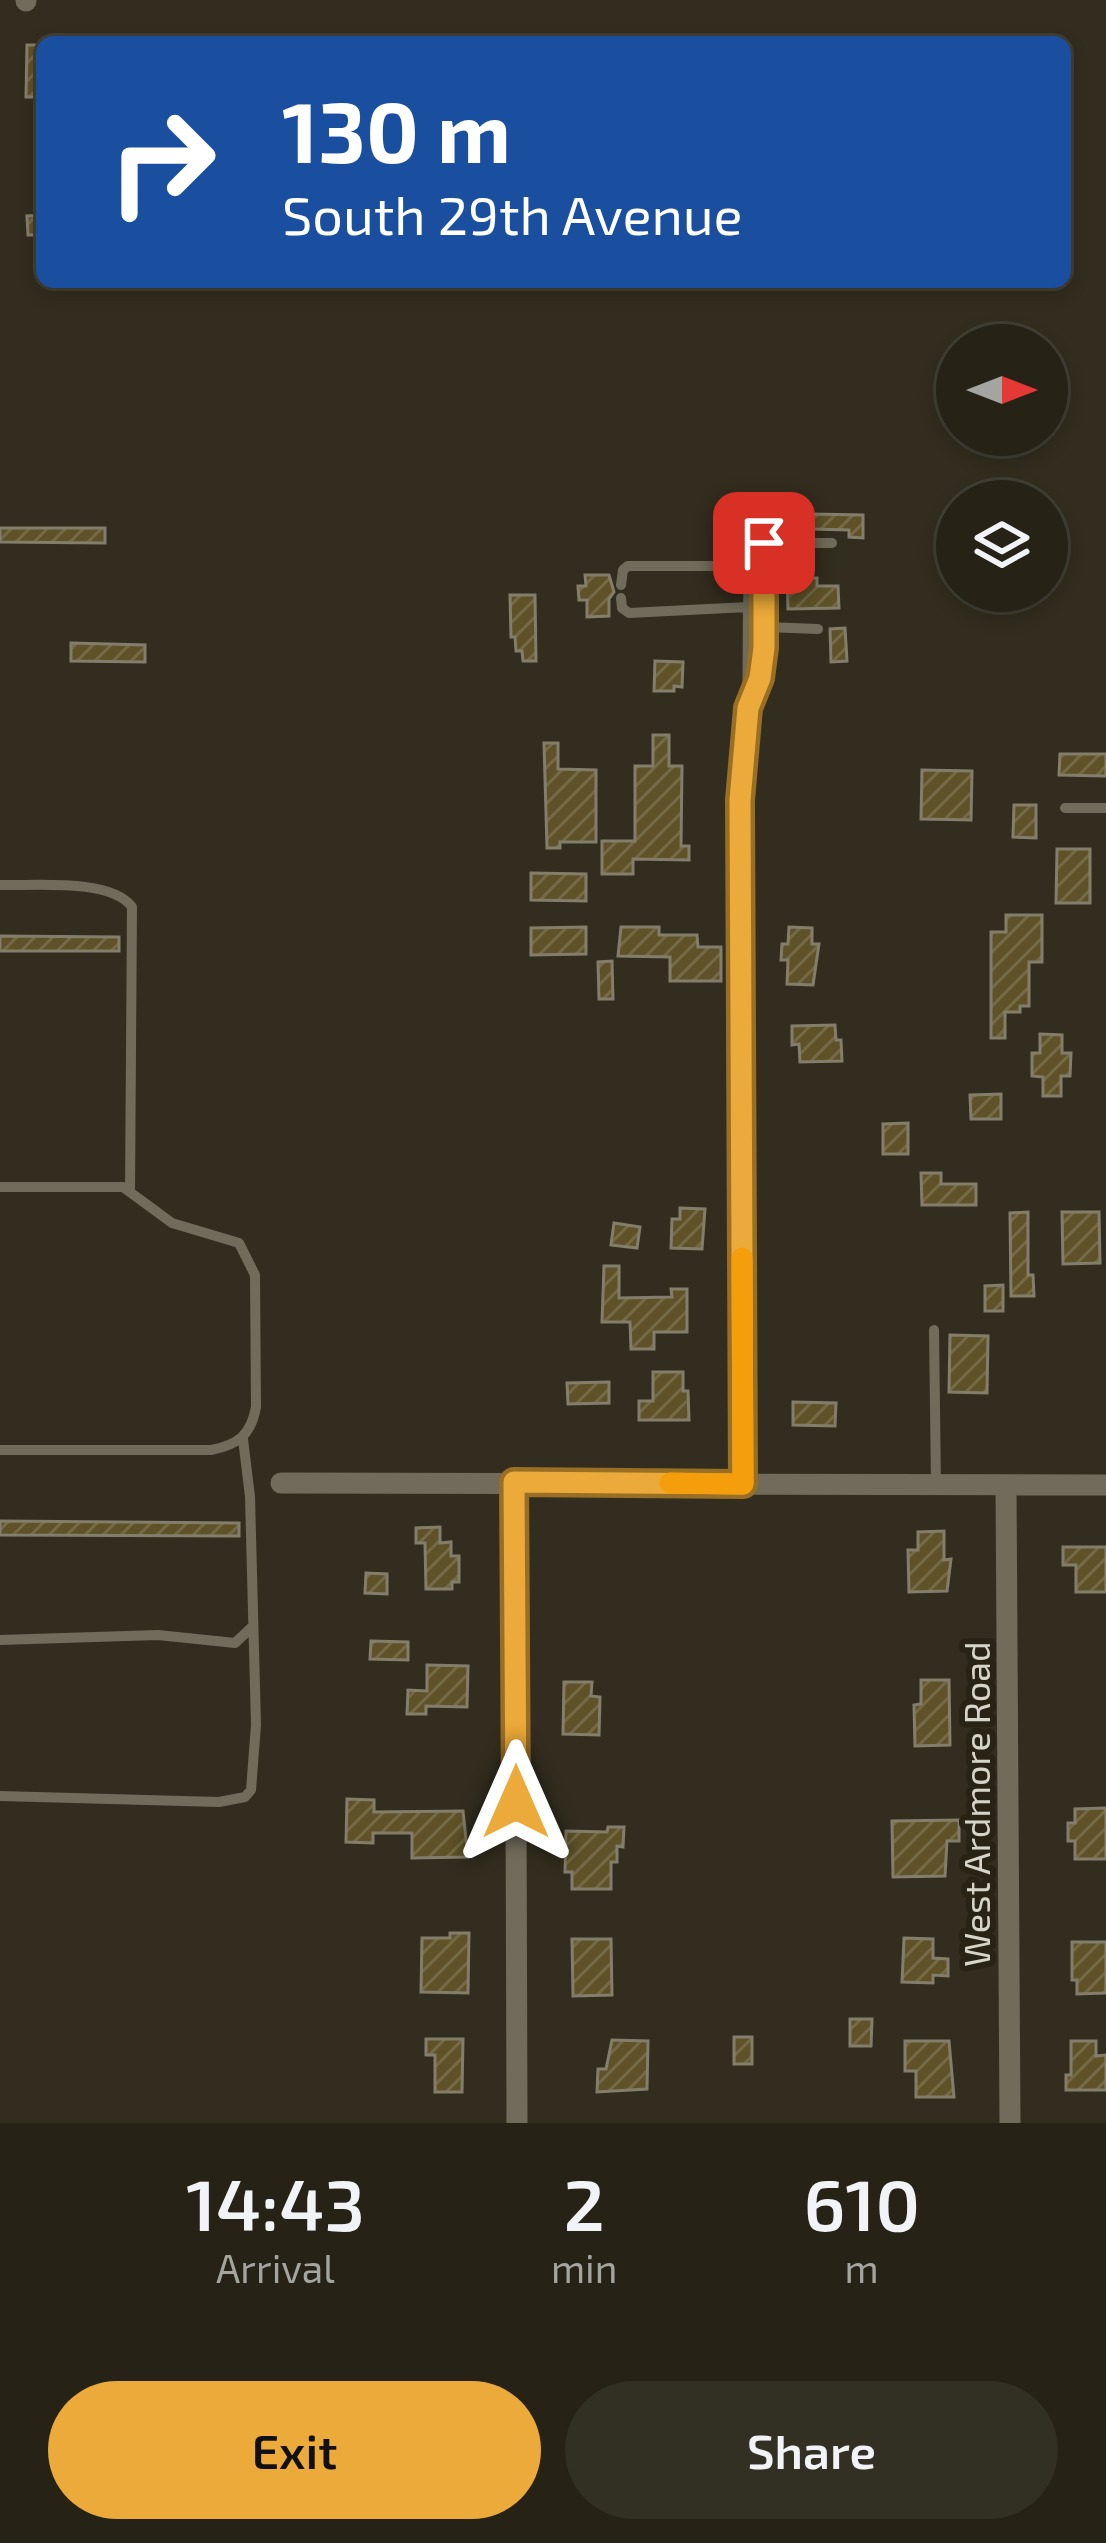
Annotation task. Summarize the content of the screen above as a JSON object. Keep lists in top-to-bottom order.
{
  "streets": {
    "street": ["West Ardmore Road"]
  },
  "north": "right",
  "page": {
    "turn": ["130 m", "South 29th Avenue"],
    "eta": [
      "14:43",
      "Arrival",
      "2",
      "min",
      "610",
      "m"
    ],
    "buttons": ["Exit", "Share"]
  }
}
